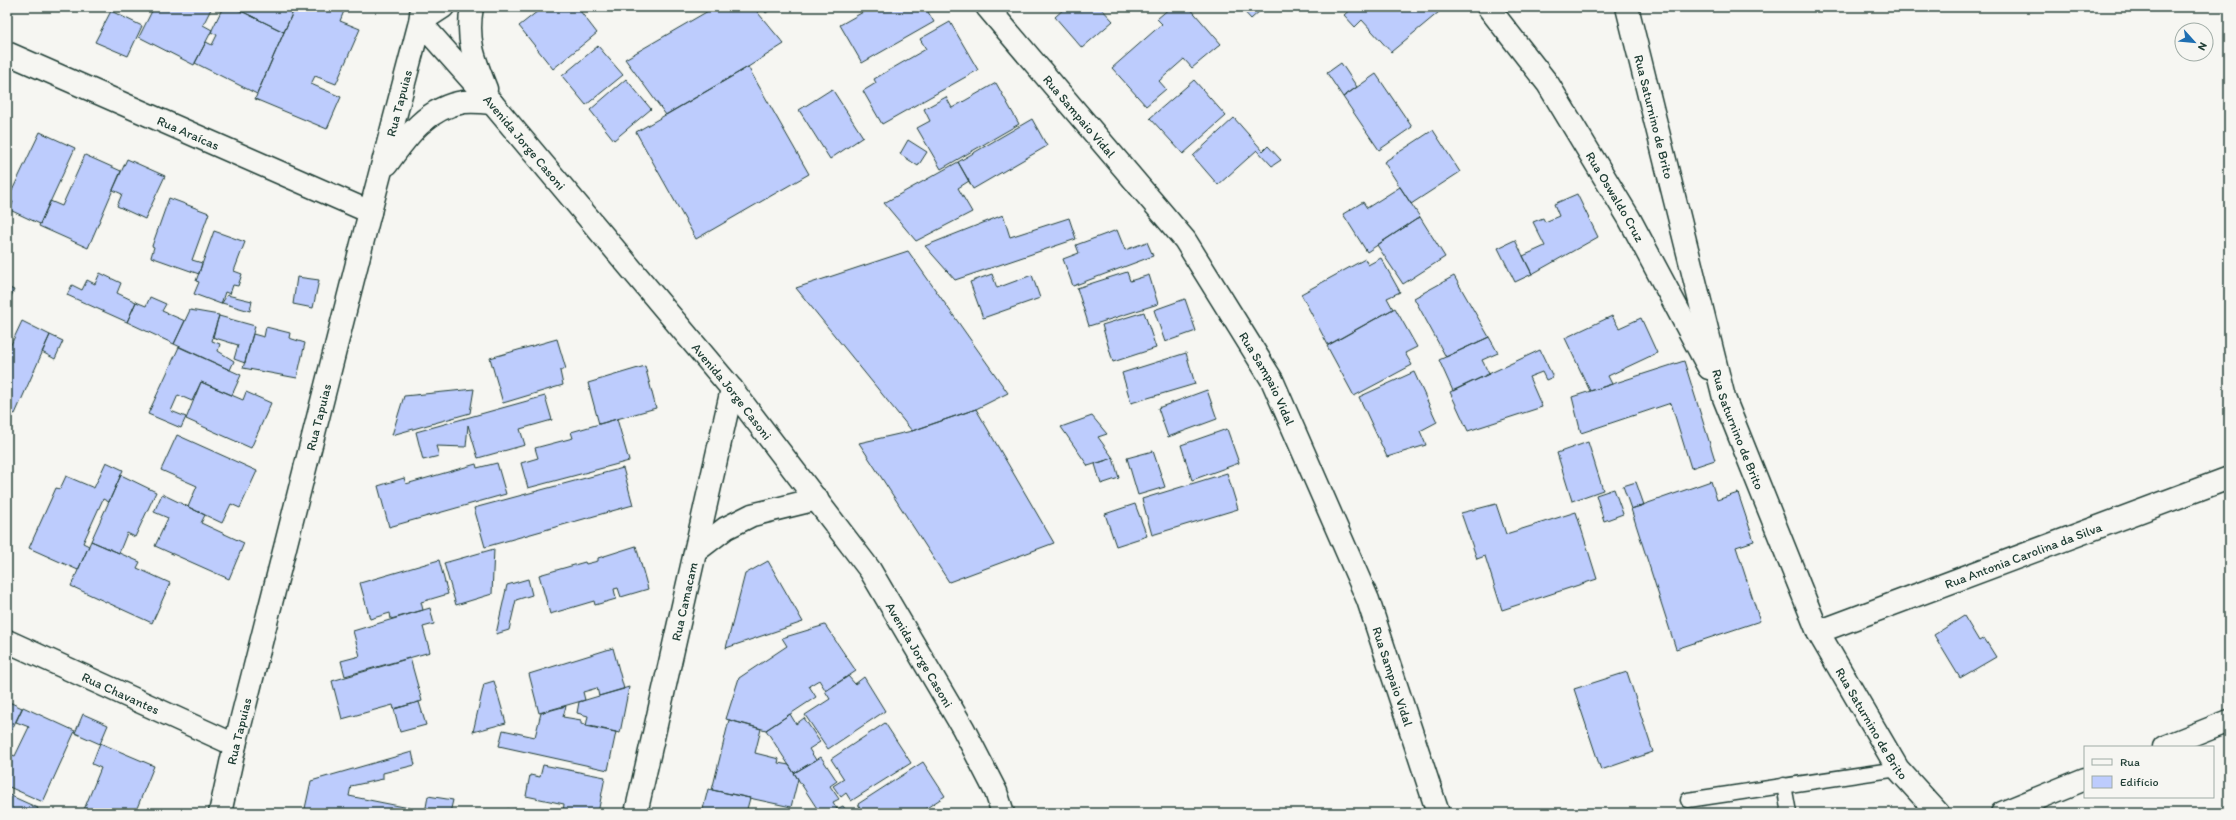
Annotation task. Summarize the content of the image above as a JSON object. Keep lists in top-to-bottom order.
{
  "streets": {
    "street": [
      "Rua Tapuias",
      "Rua Sampaio Vidal",
      "Rua Saturnino de Brito",
      "Rua Araícas",
      "Avenida Jorge Casoni",
      "Rua Oswaldo Cruz",
      "Rua Antonia Carolina da Silva",
      "Rua Camacam",
      "Rua Chavantes"
    ]
  },
  "crossings": [
    ["Rua Tapuias", "Rua Araícas"],
    ["Rua Tapuias", "Avenida Jorge Casoni"],
    ["Rua Tapuias", "Rua Chavantes"],
    ["Rua Saturnino de Brito", "Rua Oswaldo Cruz"],
    ["Rua Saturnino de Brito", "Rua Antonia Carolina da Silva"],
    ["Avenida Jorge Casoni", "Rua Camacam"]
  ],
  "legend": ["Rua", "Edifício"],
  "north": "bottom right"
}
